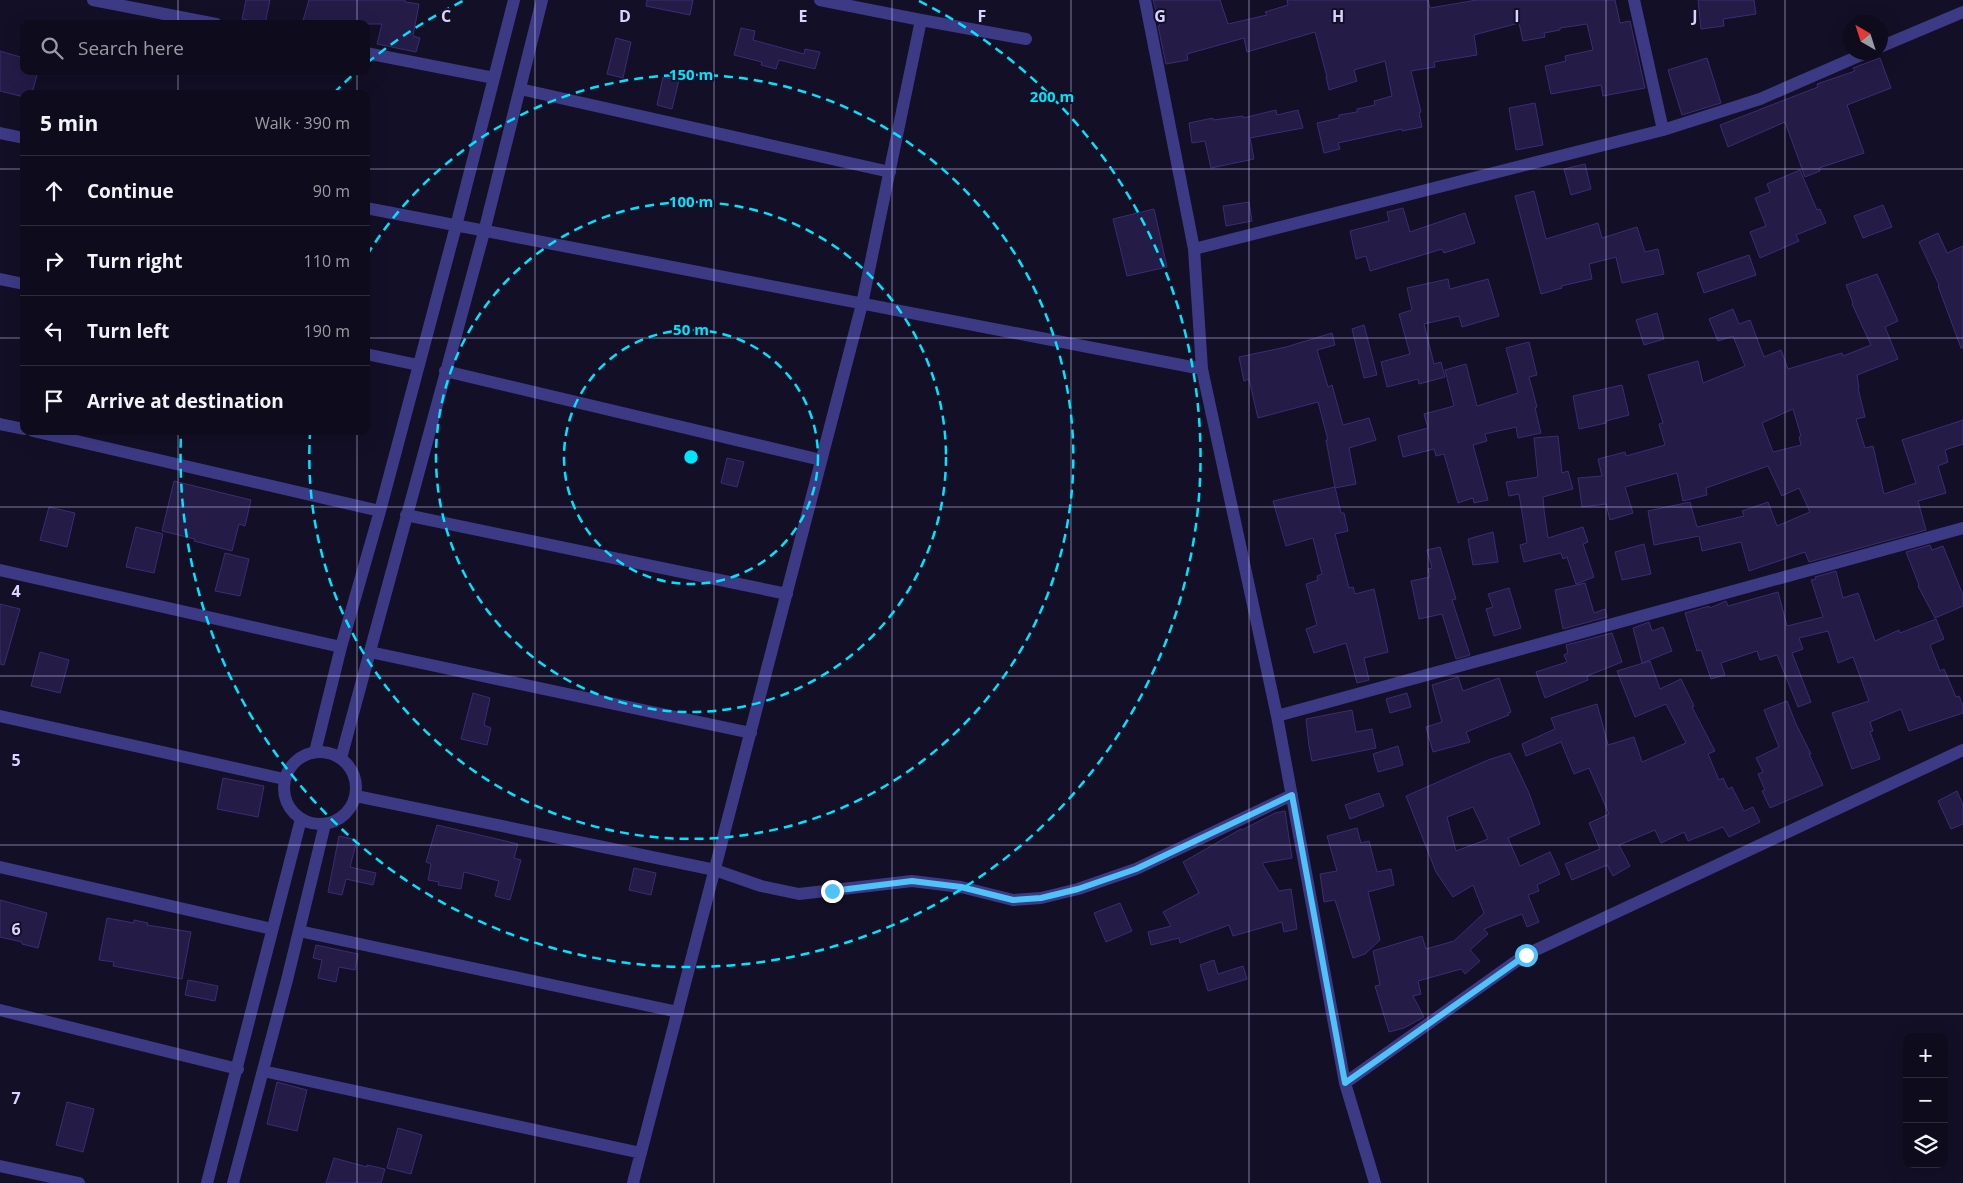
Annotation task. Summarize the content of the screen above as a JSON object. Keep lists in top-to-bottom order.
{
  "north": "top left",
  "page": {
    "search": "Search here",
    "heading": ["5 min", "Walk · 390 m"],
    "list": [
      ["Continue", "90 m"],
      ["Turn right", "110 m"],
      ["Turn left", "190 m"],
      "Arrive at destination"
    ],
    "map_buttons": ["+", "−"]
  },
  "grid": {
    "columns": [
      "C",
      "D",
      "E",
      "F",
      "G",
      "H",
      "I",
      "J"
    ],
    "rows": [
      "4",
      "5",
      "6",
      "7"
    ]
  },
  "rings": [
    "150 m",
    "200 m",
    "100 m",
    "50 m"
  ]
}
